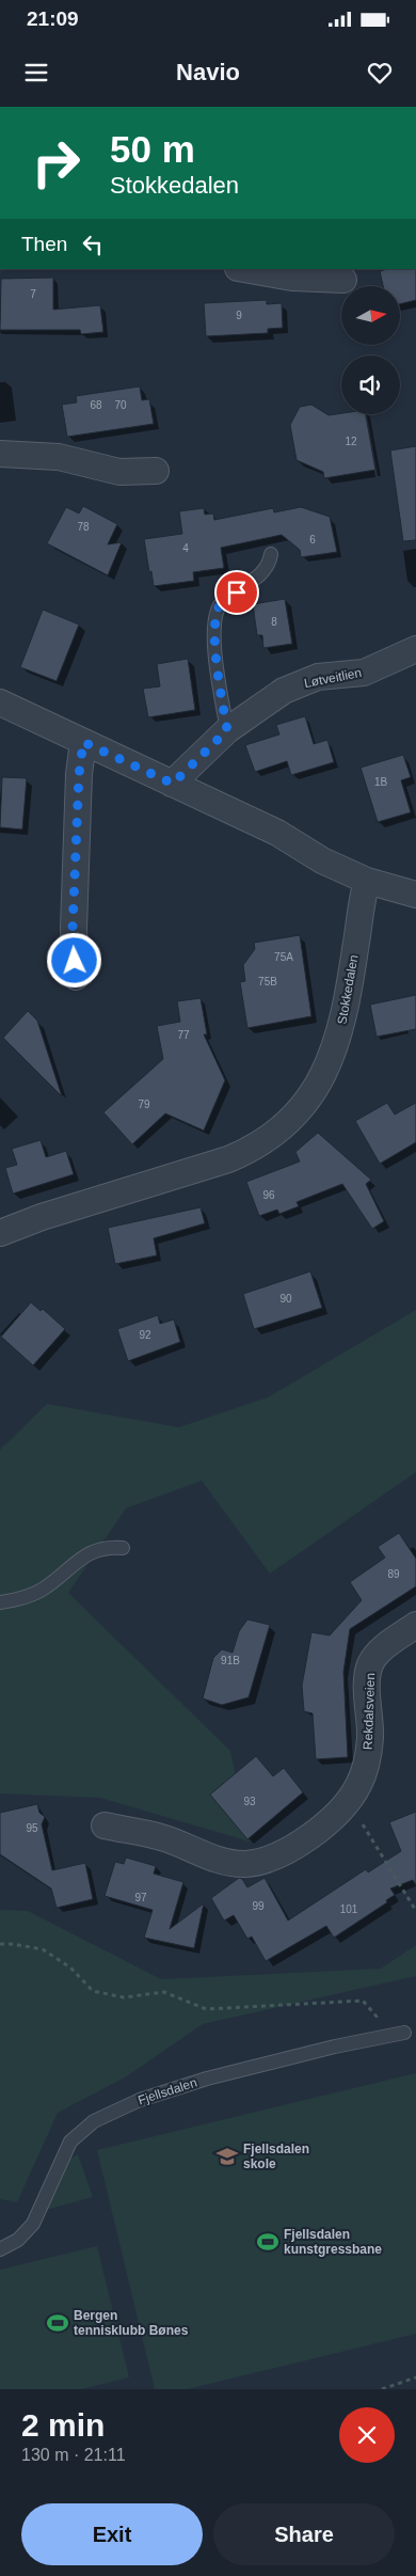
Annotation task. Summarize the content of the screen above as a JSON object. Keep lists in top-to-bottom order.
{
  "streets": {
    "street": ["Løtveitlien", "Stokkedalen", "Rekdalsveien"],
    "lane": ["Fjellsdalen"]
  },
  "places": {
    "school or university": ["Fjellsdalen skole"],
    "sports": ["Fjellsdalen kunstgressbane", "Bergen tennisklubb Bønes"]
  },
  "house_numbers": [
    "7",
    "9",
    "68",
    "70",
    "12",
    "78",
    "6",
    "4",
    "8",
    "1B",
    "75A",
    "75B",
    "77",
    "79",
    "96",
    "90",
    "92",
    "89",
    "91B",
    "93",
    "95",
    "97",
    "99",
    "101"
  ],
  "north": "right",
  "page": {
    "status": "21:09",
    "header": "Navio",
    "turn": ["50 m", "Stokkedalen"],
    "then": "Then",
    "heading": ["2 min", "130 m · 21:11"],
    "buttons": ["Exit", "Share"]
  }
}
